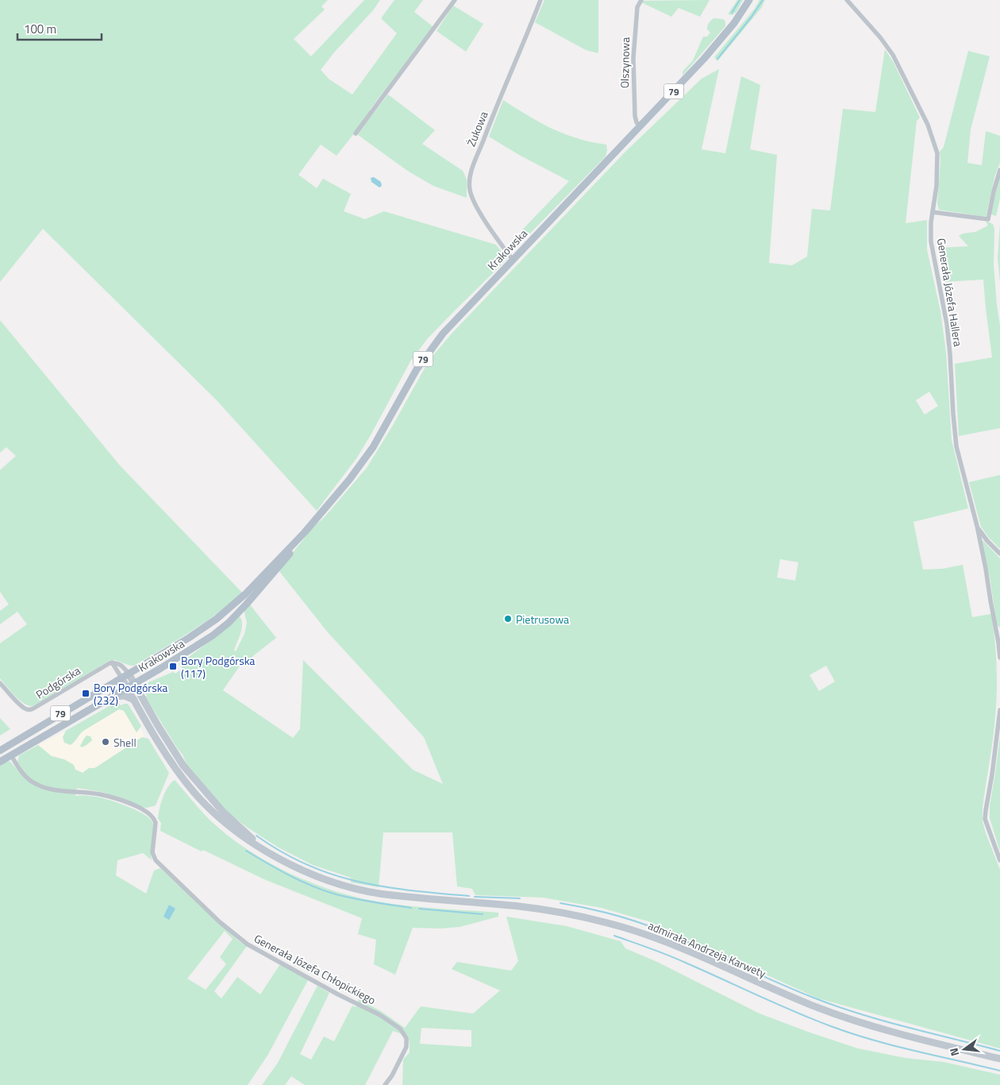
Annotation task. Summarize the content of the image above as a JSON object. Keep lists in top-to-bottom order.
{
  "streets": {
    "main road": ["79", "Krakowska", "admirała Andrzeja Karwety"],
    "street": [
      "Olszynowa",
      "Żukowa",
      "Generała Józefa Hallera",
      "Podgórska",
      "Generała Józefa Chłopickiego"
    ]
  },
  "crossings": [
    ["Olszynowa", "Krakowska"],
    ["Żukowa", "Krakowska"],
    ["Krakowska", "admirała Andrzeja Karwety"],
    ["Krakowska", "Generała Józefa Chłopickiego"]
  ],
  "places": {
    "other": ["Pietrusowa", "Shell"],
    "transit": ["Bory Podgórska (117)", "Bory Podgórska (232)"]
  },
  "scale_bar": "100 m",
  "north": "left"
}
